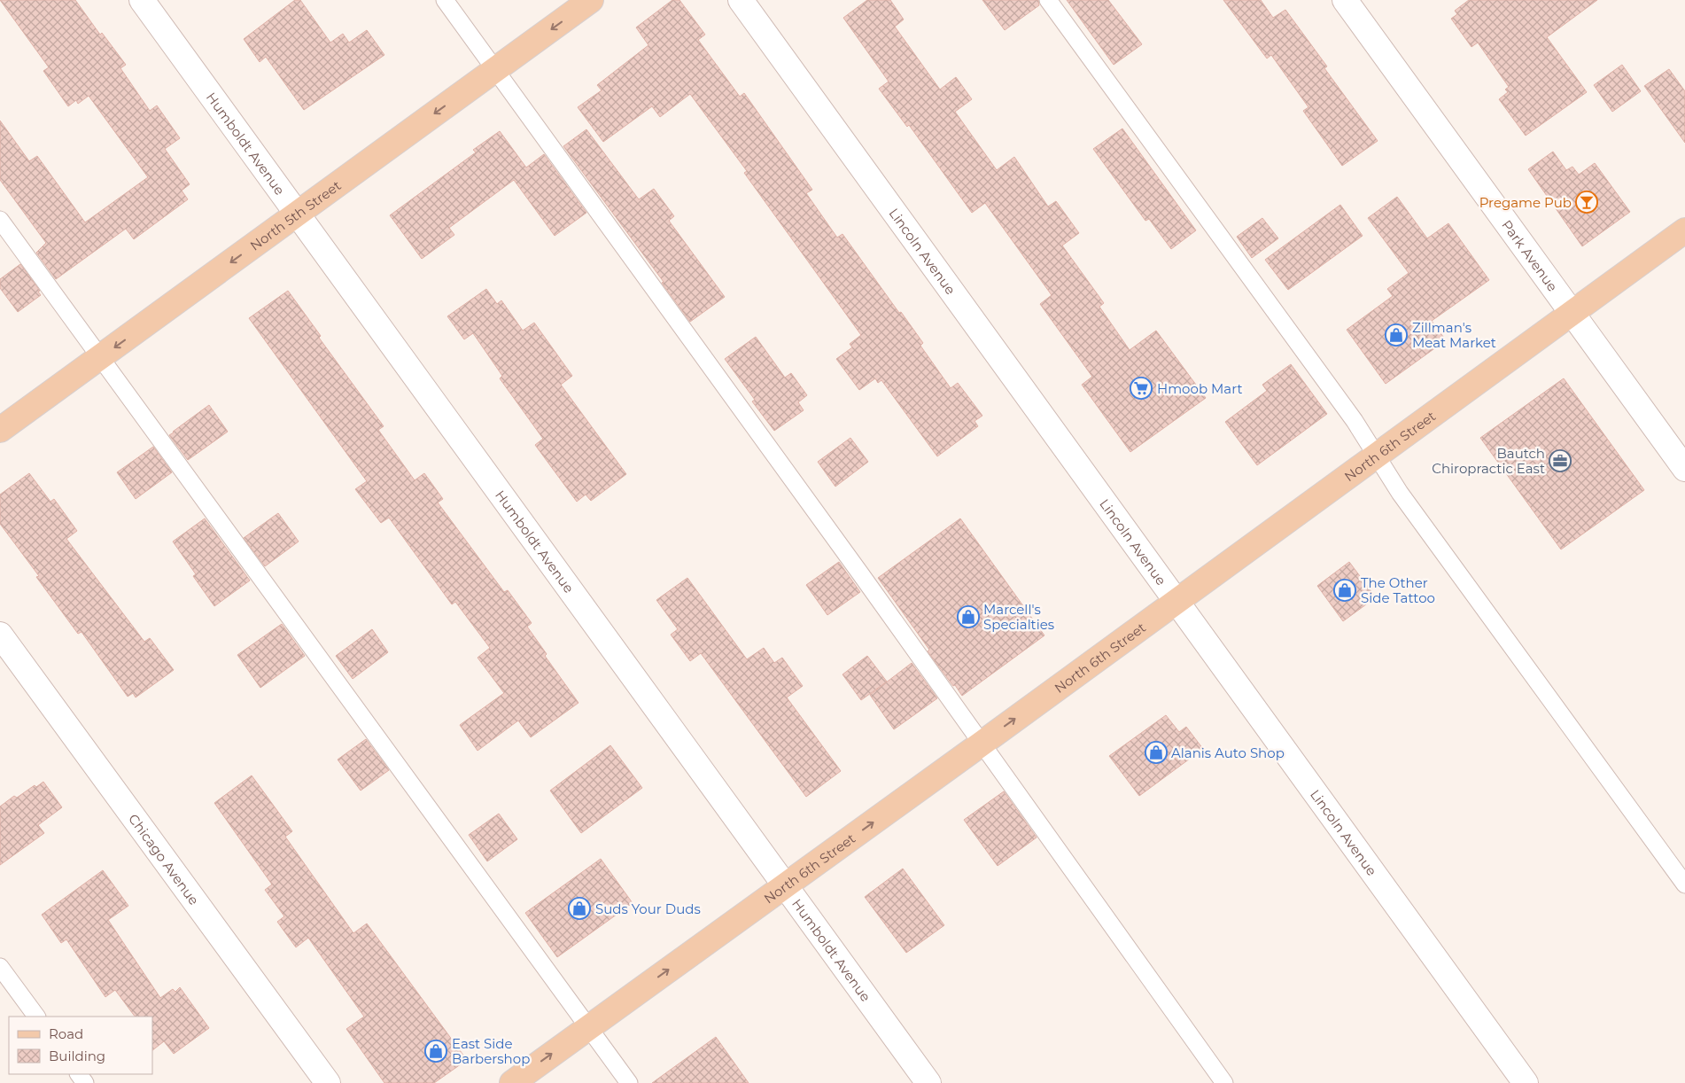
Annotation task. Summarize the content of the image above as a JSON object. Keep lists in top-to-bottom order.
{
  "streets": {
    "main road": ["North 5th Street", "North 6th Street"],
    "street": [
      "Humboldt Avenue",
      "Lincoln Avenue",
      "Park Avenue",
      "Chicago Avenue"
    ]
  },
  "crossings": [
    ["Humboldt Avenue", "North 5th Street"],
    ["Humboldt Avenue", "North 6th Street"],
    ["Lincoln Avenue", "North 6th Street"],
    ["Park Avenue", "North 6th Street"]
  ],
  "one_way": ["North 5th Street", "North 6th Street"],
  "places": {
    "bar": ["Pregame Pub"],
    "shop": [
      "Zillman's Meat Market",
      "The Other Side Tattoo",
      "Marcell's Specialties",
      "Alanis Auto Shop",
      "Suds Your Duds",
      "East Side Barbershop"
    ],
    "supermarket": ["Hmoob Mart"],
    "office": ["Bautch Chiropractic East"]
  },
  "legend": ["Road", "Building"]
}
